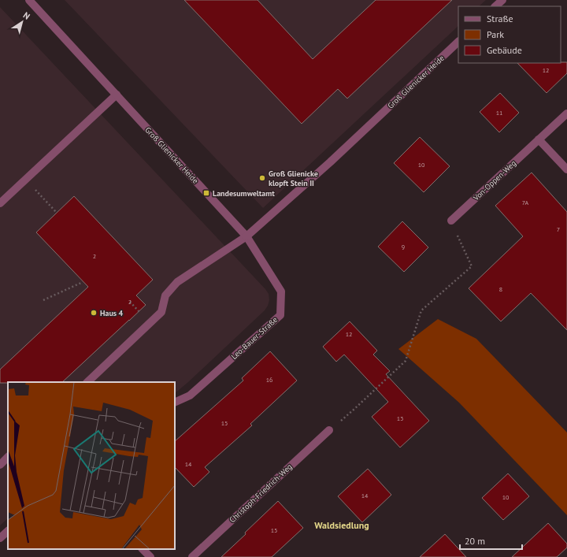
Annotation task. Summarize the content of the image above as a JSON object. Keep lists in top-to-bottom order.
{
  "streets": {
    "street": [
      "Groß Glienicker Heide",
      "Von-Oppen-Weg",
      "Leo-Bauer-Straße",
      "Christoph-Friedrich-Weg"
    ]
  },
  "crossings": [
    ["Groß Glienicker Heide", "Leo-Bauer-Straße"]
  ],
  "districts": ["Waldsiedlung"],
  "places": {
    "other": ["Groß Glienicke klopft Stein II", "Haus 4"],
    "transit": ["Landesumweltamt"]
  },
  "house_numbers": [
    "12",
    "11",
    "10",
    "7A",
    "7",
    "9",
    "2",
    "8",
    "2",
    "12",
    "16",
    "13",
    "15",
    "14",
    "14",
    "10",
    "15"
  ],
  "legend": ["Straße", "Park", "Gebäude"],
  "scale_bar": "20 m",
  "north": "top right"
}
